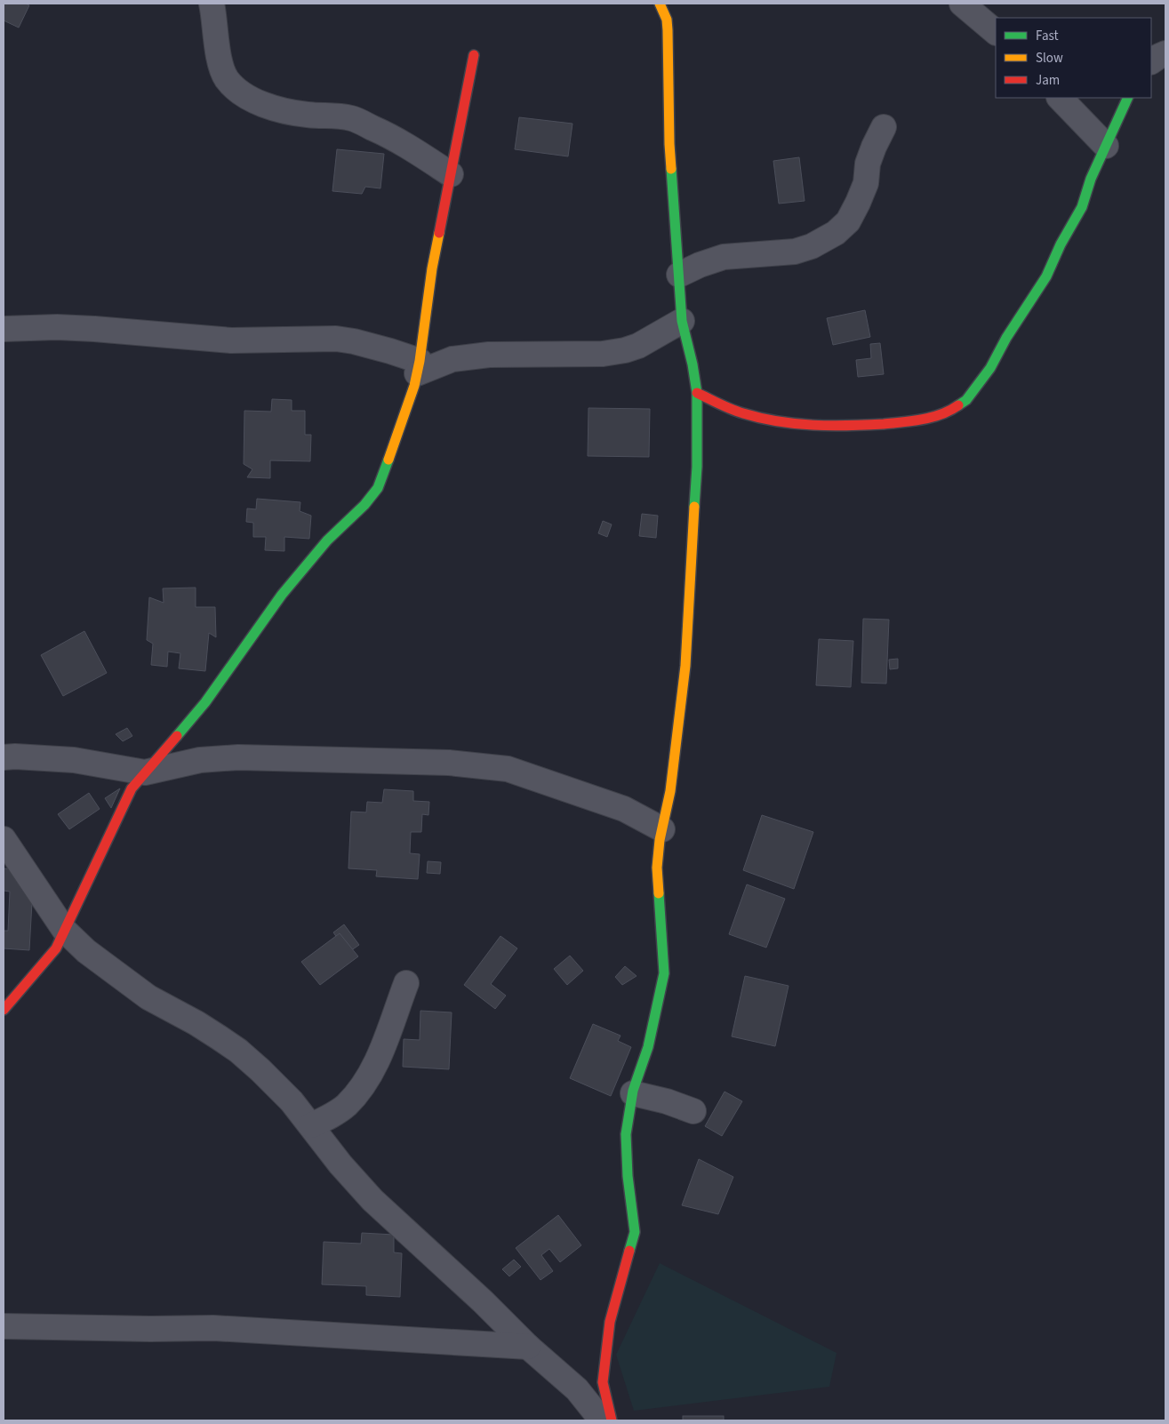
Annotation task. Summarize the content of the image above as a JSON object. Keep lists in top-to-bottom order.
{
  "legend": ["Fast", "Slow", "Jam"]
}
